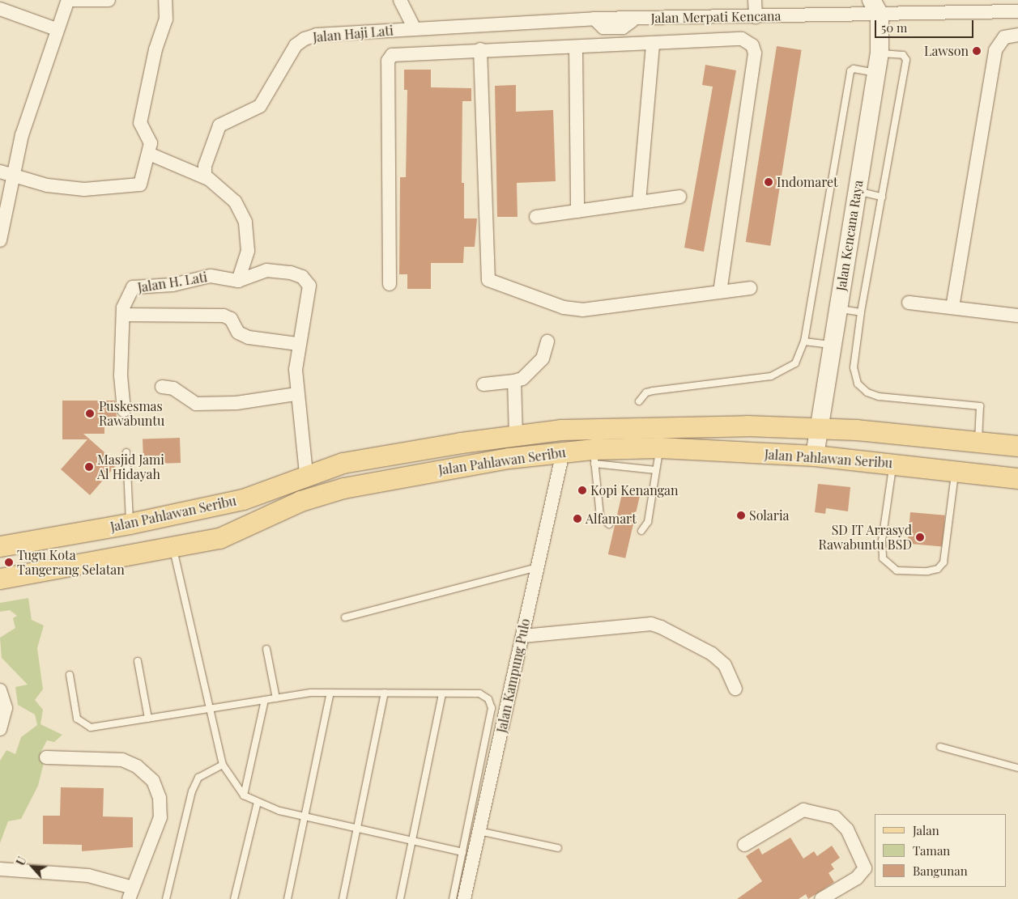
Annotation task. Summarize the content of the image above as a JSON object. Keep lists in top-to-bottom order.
{
  "streets": {
    "main road": ["Jalan Pahlawan Seribu"],
    "street": [
      "Jalan Merpati Kencana",
      "Jalan Haji Lati",
      "Jalan Kencana Raya",
      "Jalan H. Lati",
      "Jalan Kampung Pulo"
    ]
  },
  "crossings": [
    ["Jalan Merpati Kencana", "Jalan Haji Lati"],
    ["Jalan Merpati Kencana", "Jalan Kencana Raya"],
    ["Jalan Kencana Raya", "Jalan Pahlawan Seribu"],
    ["Jalan Pahlawan Seribu", "Jalan Kampung Pulo"]
  ],
  "places": [
    "Lawson",
    "Indomaret",
    "Puskesmas Rawabuntu",
    "Masjid Jami Al Hidayah",
    "Kopi Kenangan",
    "Solaria",
    "Alfamart",
    "SD IT Arrasyd Rawabuntu BSD",
    "Tugu Kota Tangerang Selatan"
  ],
  "legend": ["Jalan", "Taman", "Bangunan"],
  "scale_bar": "50 m",
  "north": "top left"
}
